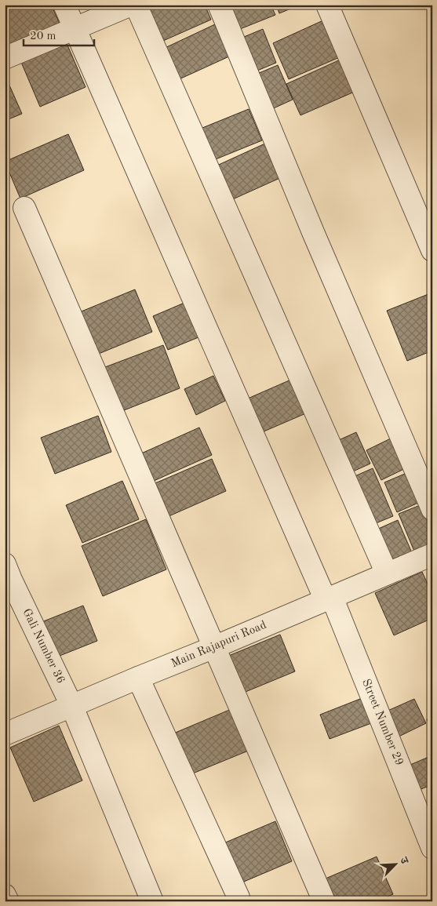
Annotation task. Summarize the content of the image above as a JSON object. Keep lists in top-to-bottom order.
{
  "streets": {
    "street": ["Main Rajapuri Road", "Gali Number 36", "Street Number 29"]
  },
  "crossings": [
    ["Main Rajapuri Road", "Gali Number 36"],
    ["Main Rajapuri Road", "Street Number 29"]
  ],
  "scale_bar": "20 m",
  "north": "top right"
}
